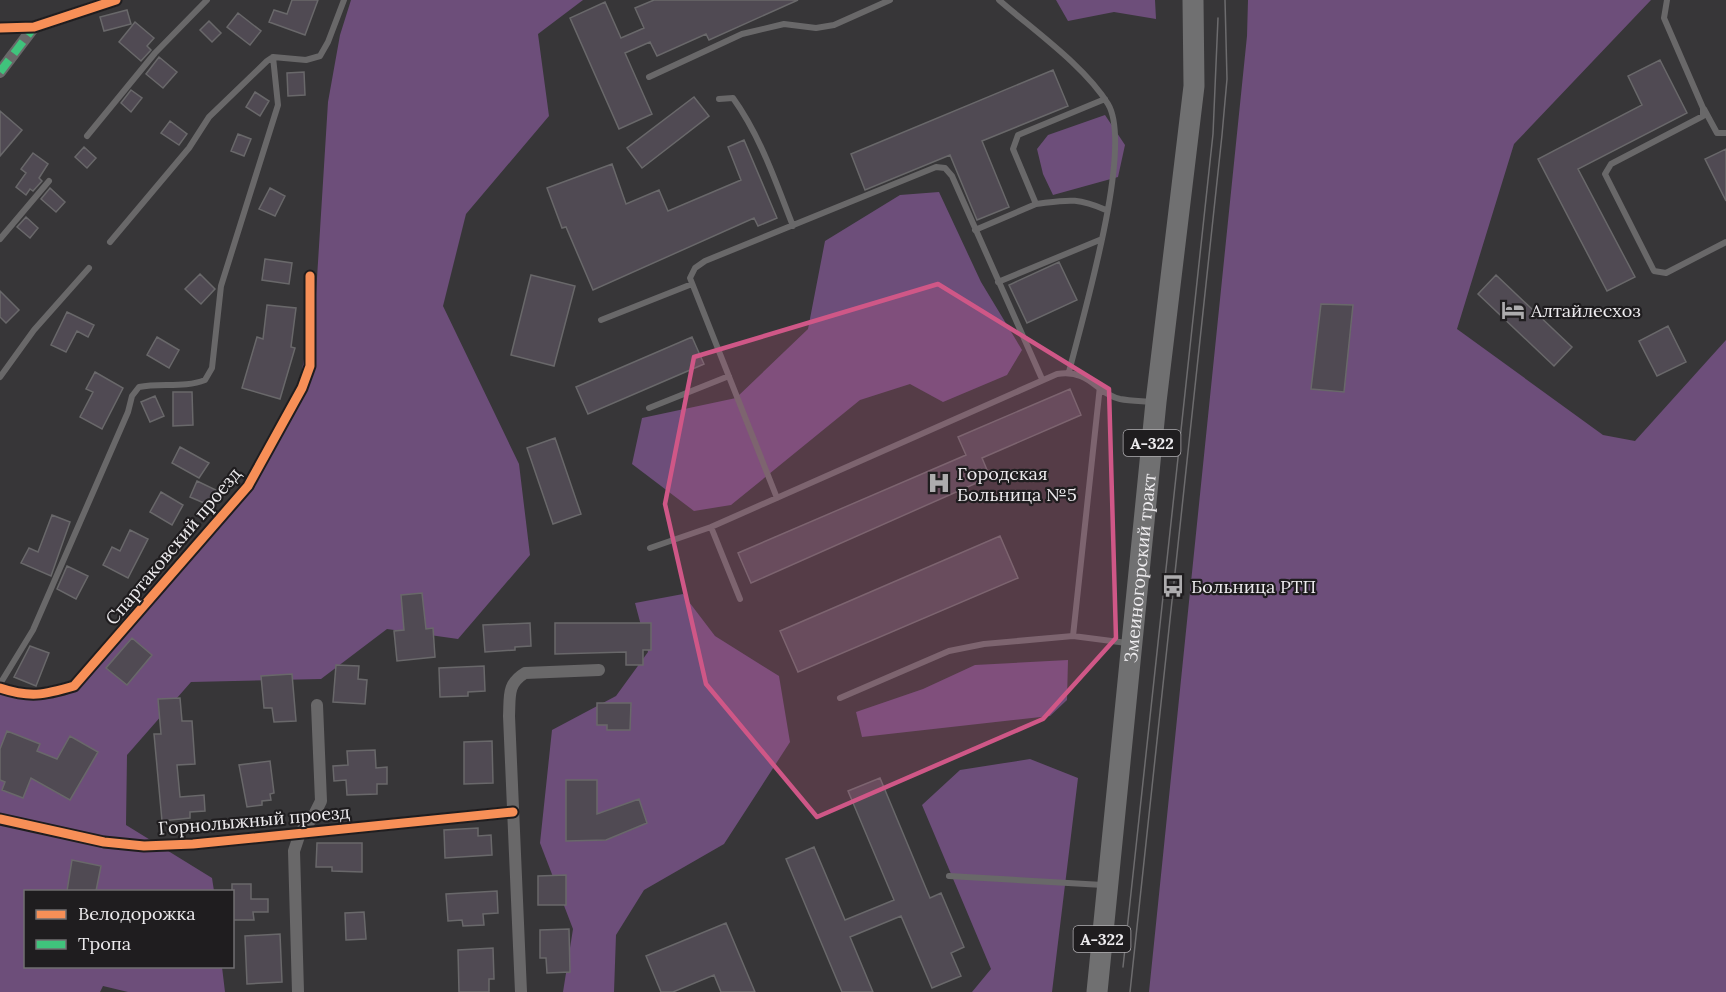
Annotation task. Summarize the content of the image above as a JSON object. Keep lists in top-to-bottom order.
{
  "streets": {
    "highway": ["А-322", "Змеиногорский тракт"],
    "street": ["Спартаковский проезд", "Горнолыжный проезд"]
  },
  "places": {
    "hotel": ["Алтайлесхоз"],
    "hospital": ["Городская Больница №5"],
    "bus stop": ["Больница РТП"]
  },
  "legend": ["Велодорожка", "Тропа"]
}
